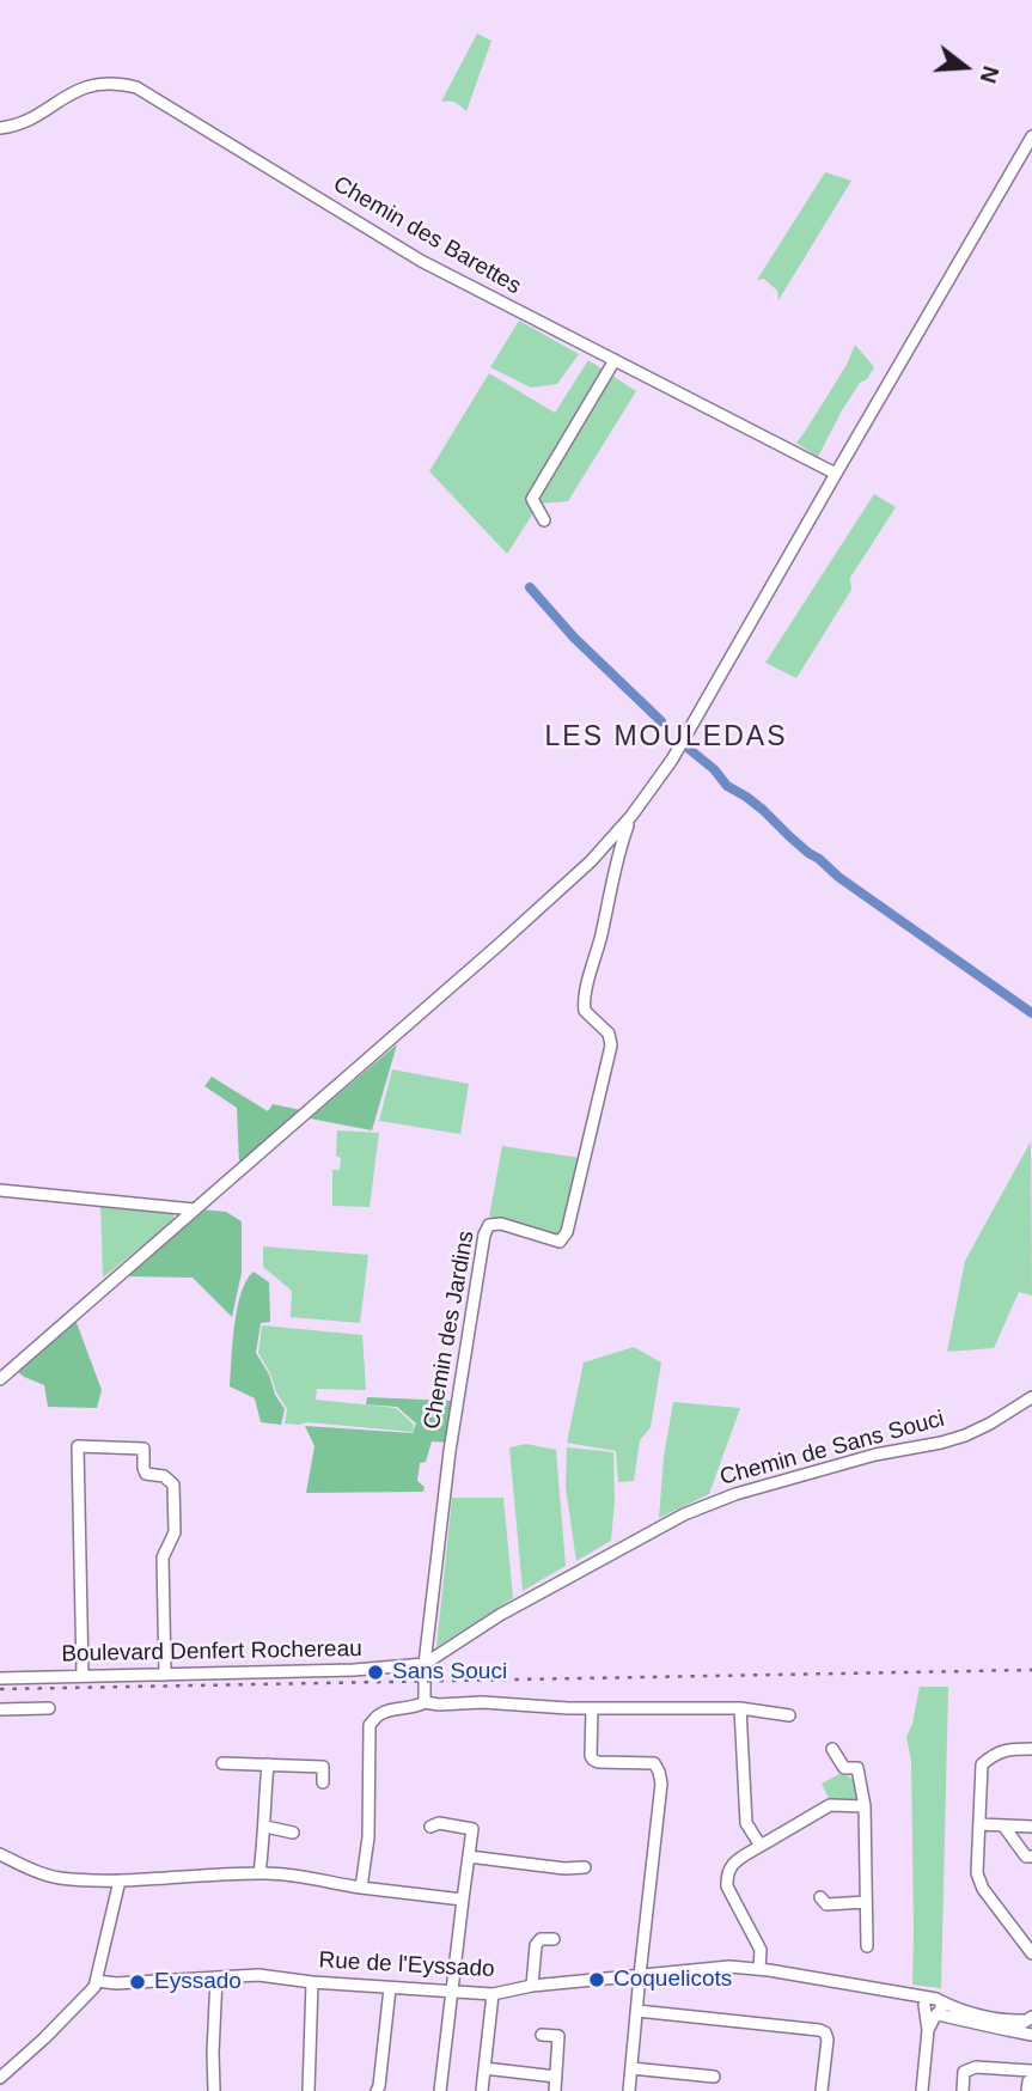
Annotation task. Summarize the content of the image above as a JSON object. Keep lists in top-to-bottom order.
{
  "streets": {
    "street": [
      "Chemin des Barettes",
      "Chemin des Jardins",
      "Chemin de Sans Souci",
      "Boulevard Denfert Rochereau",
      "Rue de l'Eyssado"
    ]
  },
  "crossings": [
    ["Chemin des Jardins", "Chemin de Sans Souci"],
    ["Chemin des Jardins", "Boulevard Denfert Rochereau"],
    ["Chemin de Sans Souci", "Boulevard Denfert Rochereau"]
  ],
  "districts": ["LES MOULEDAS"],
  "places": ["Sans Souci", "Coquelicots", "Eyssado"],
  "north": "right"
}
